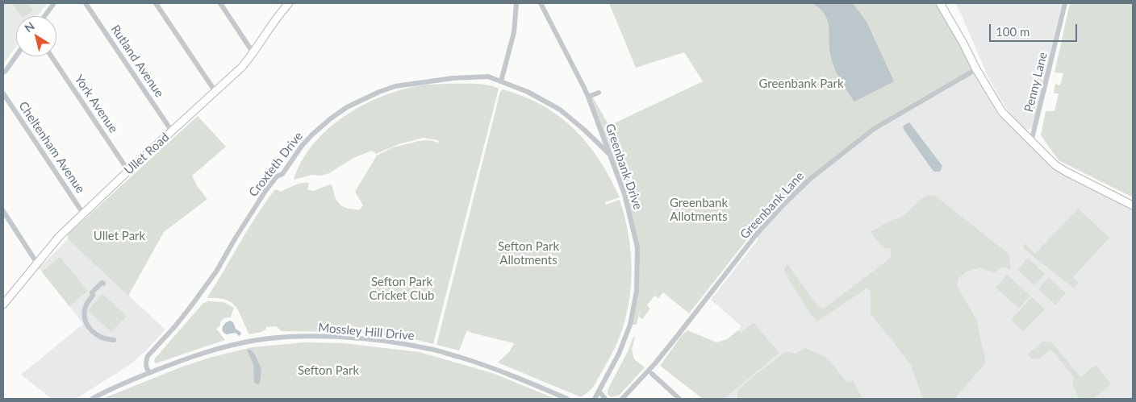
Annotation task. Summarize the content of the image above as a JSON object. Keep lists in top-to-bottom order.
{
  "streets": {
    "main road": ["Ullet Road"],
    "street": [
      "Rutland Avenue",
      "Penny Lane",
      "York Avenue",
      "Cheltenham Avenue",
      "Croxteth Drive",
      "Greenbank Drive",
      "Greenbank Lane",
      "Mossley Hill Drive"
    ]
  },
  "crossings": [
    ["Rutland Avenue", "Ullet Road"],
    ["York Avenue", "Ullet Road"],
    ["Cheltenham Avenue", "Ullet Road"],
    ["Croxteth Drive", "Greenbank Drive"],
    ["Croxteth Drive", "Mossley Hill Drive"]
  ],
  "parks": [
    "Greenbank Park",
    "Greenbank Allotments",
    "Ullet Park",
    "Sefton Park Allotments",
    "Sefton Park Cricket Club",
    "Sefton Park"
  ],
  "scale_bar": "100 m",
  "north": "top left"
}
